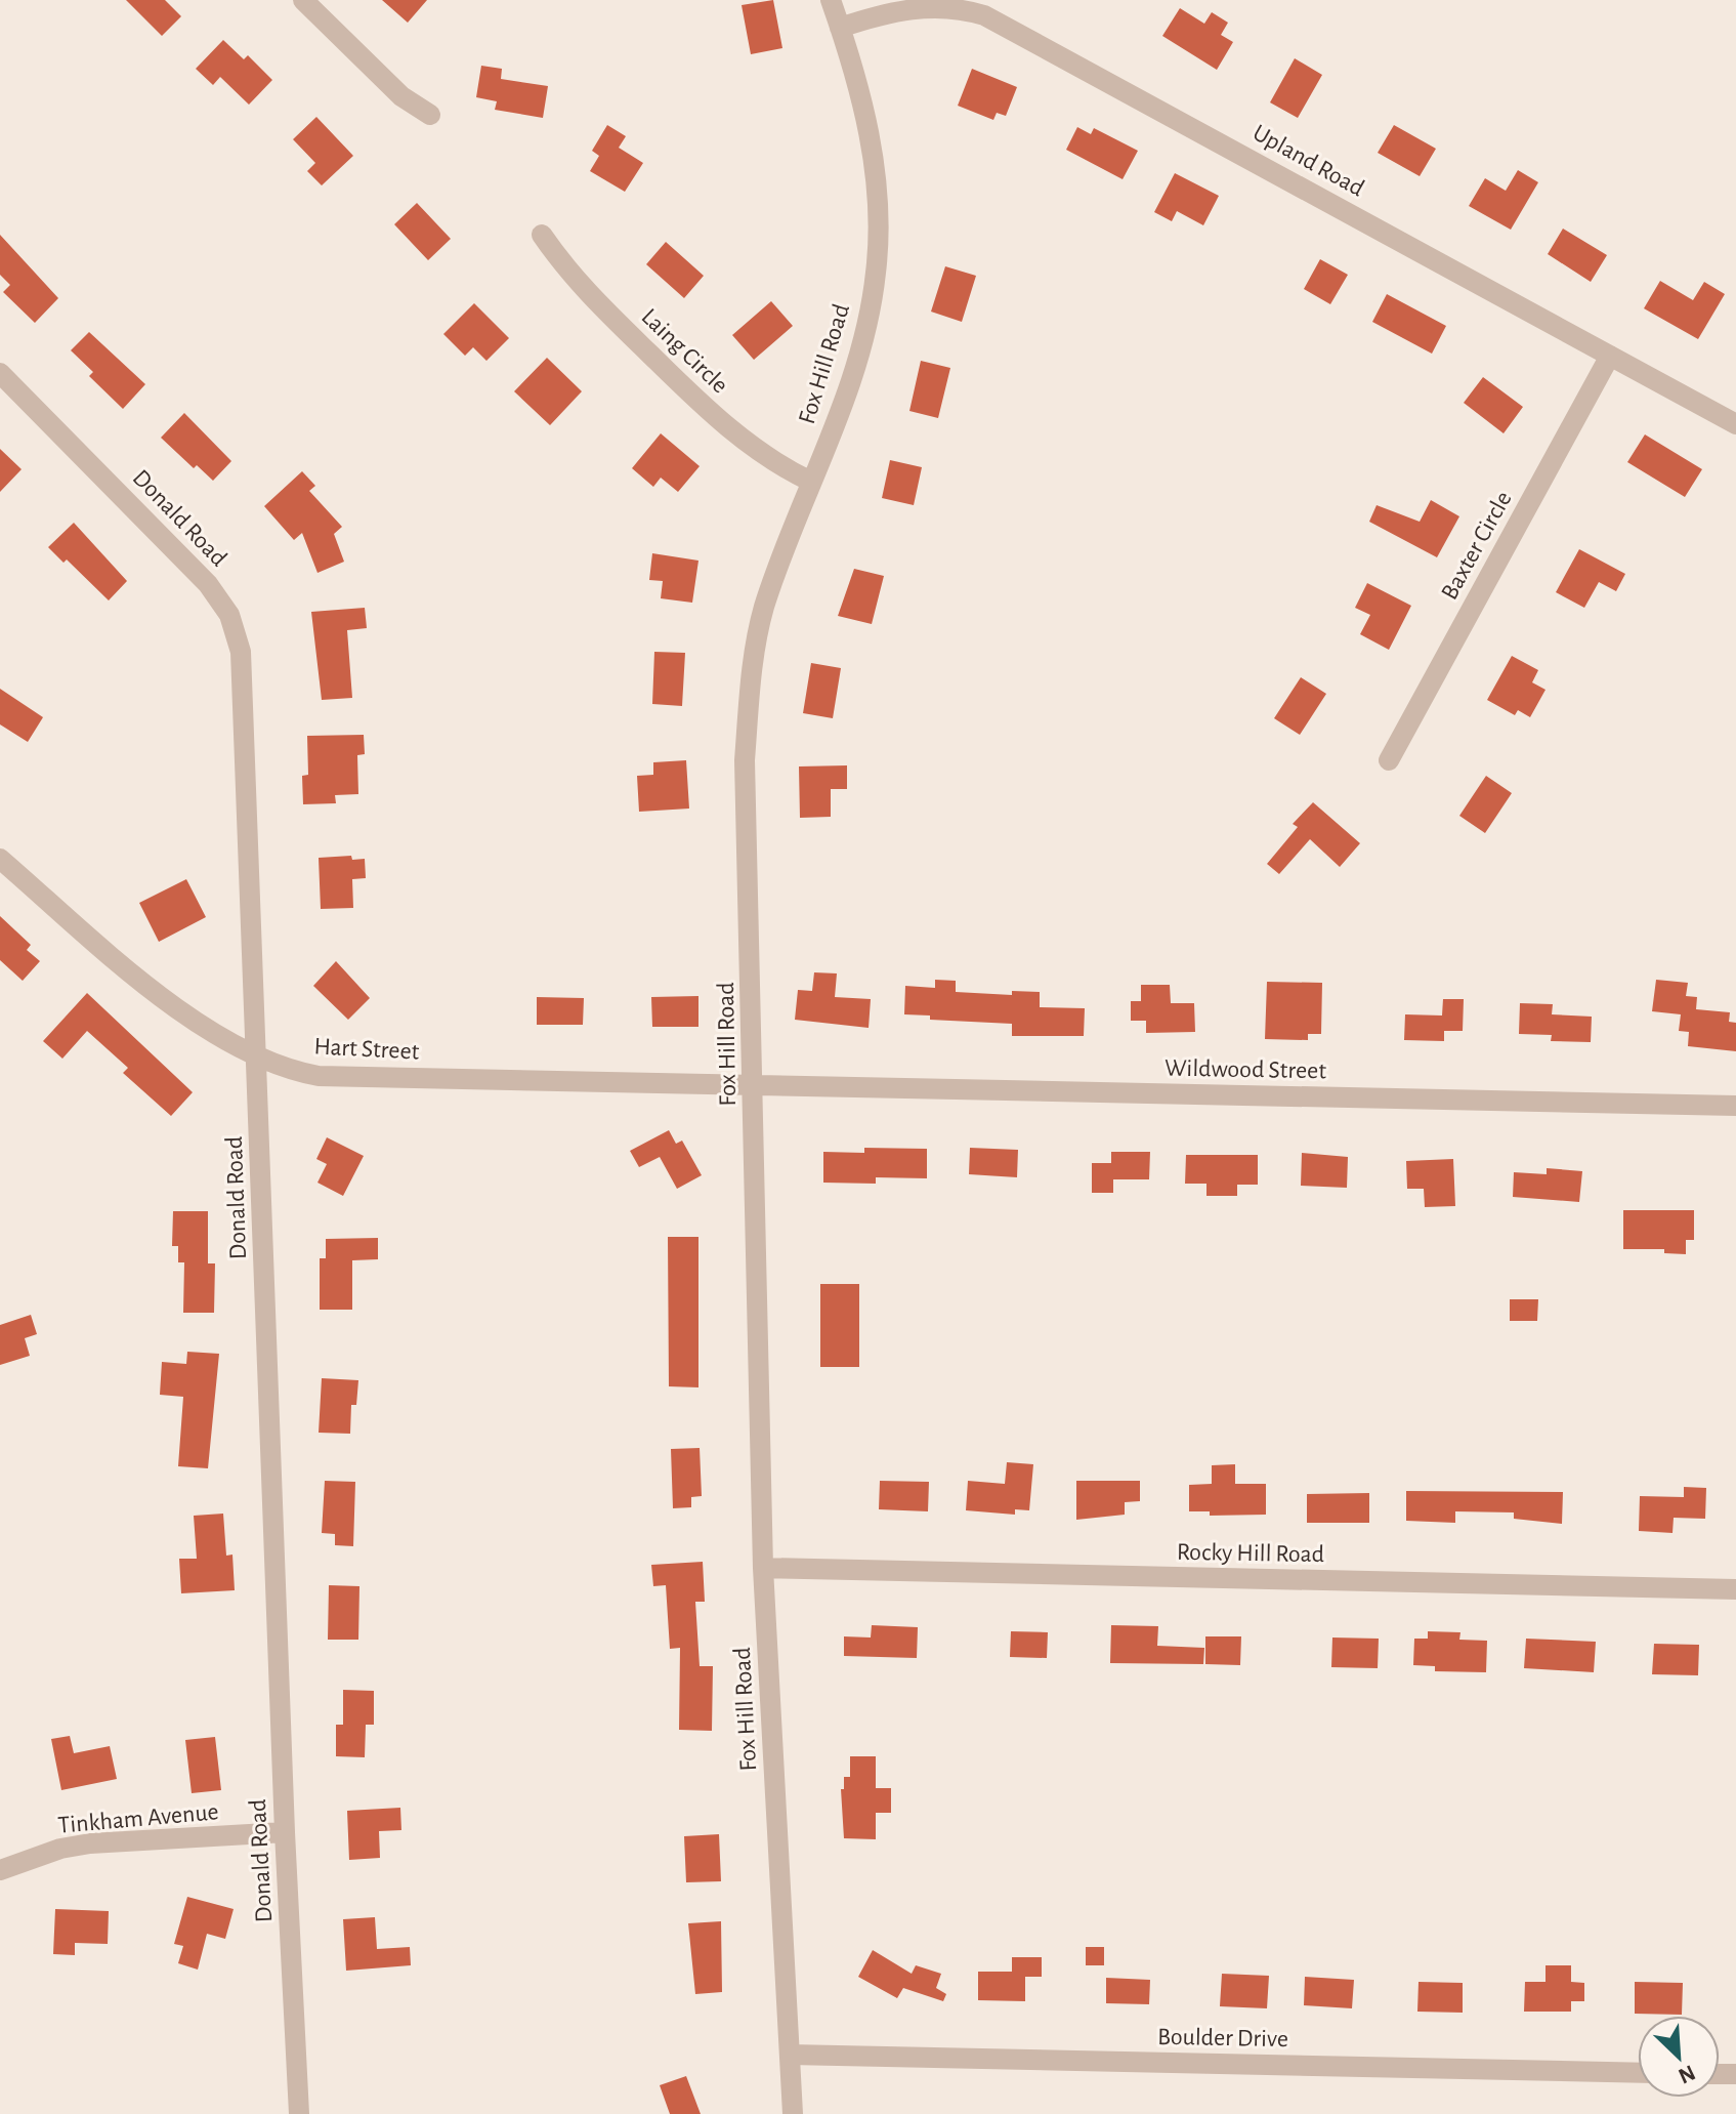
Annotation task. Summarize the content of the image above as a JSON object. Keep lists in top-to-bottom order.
{
  "streets": {
    "street": [
      "Upland Road",
      "Laing Circle",
      "Fox Hill Road",
      "Donald Road",
      "Baxter Circle",
      "Hart Street",
      "Wildwood Street",
      "Rocky Hill Road",
      "Tinkham Avenue",
      "Boulder Drive"
    ]
  },
  "crossings": [
    ["Upland Road", "Fox Hill Road"],
    ["Upland Road", "Baxter Circle"],
    ["Laing Circle", "Fox Hill Road"],
    ["Fox Hill Road", "Hart Street"],
    ["Fox Hill Road", "Wildwood Street"],
    ["Fox Hill Road", "Rocky Hill Road"],
    ["Fox Hill Road", "Boulder Drive"],
    ["Donald Road", "Hart Street"],
    ["Donald Road", "Tinkham Avenue"],
    ["Hart Street", "Wildwood Street"]
  ],
  "north": "bottom right"
}
